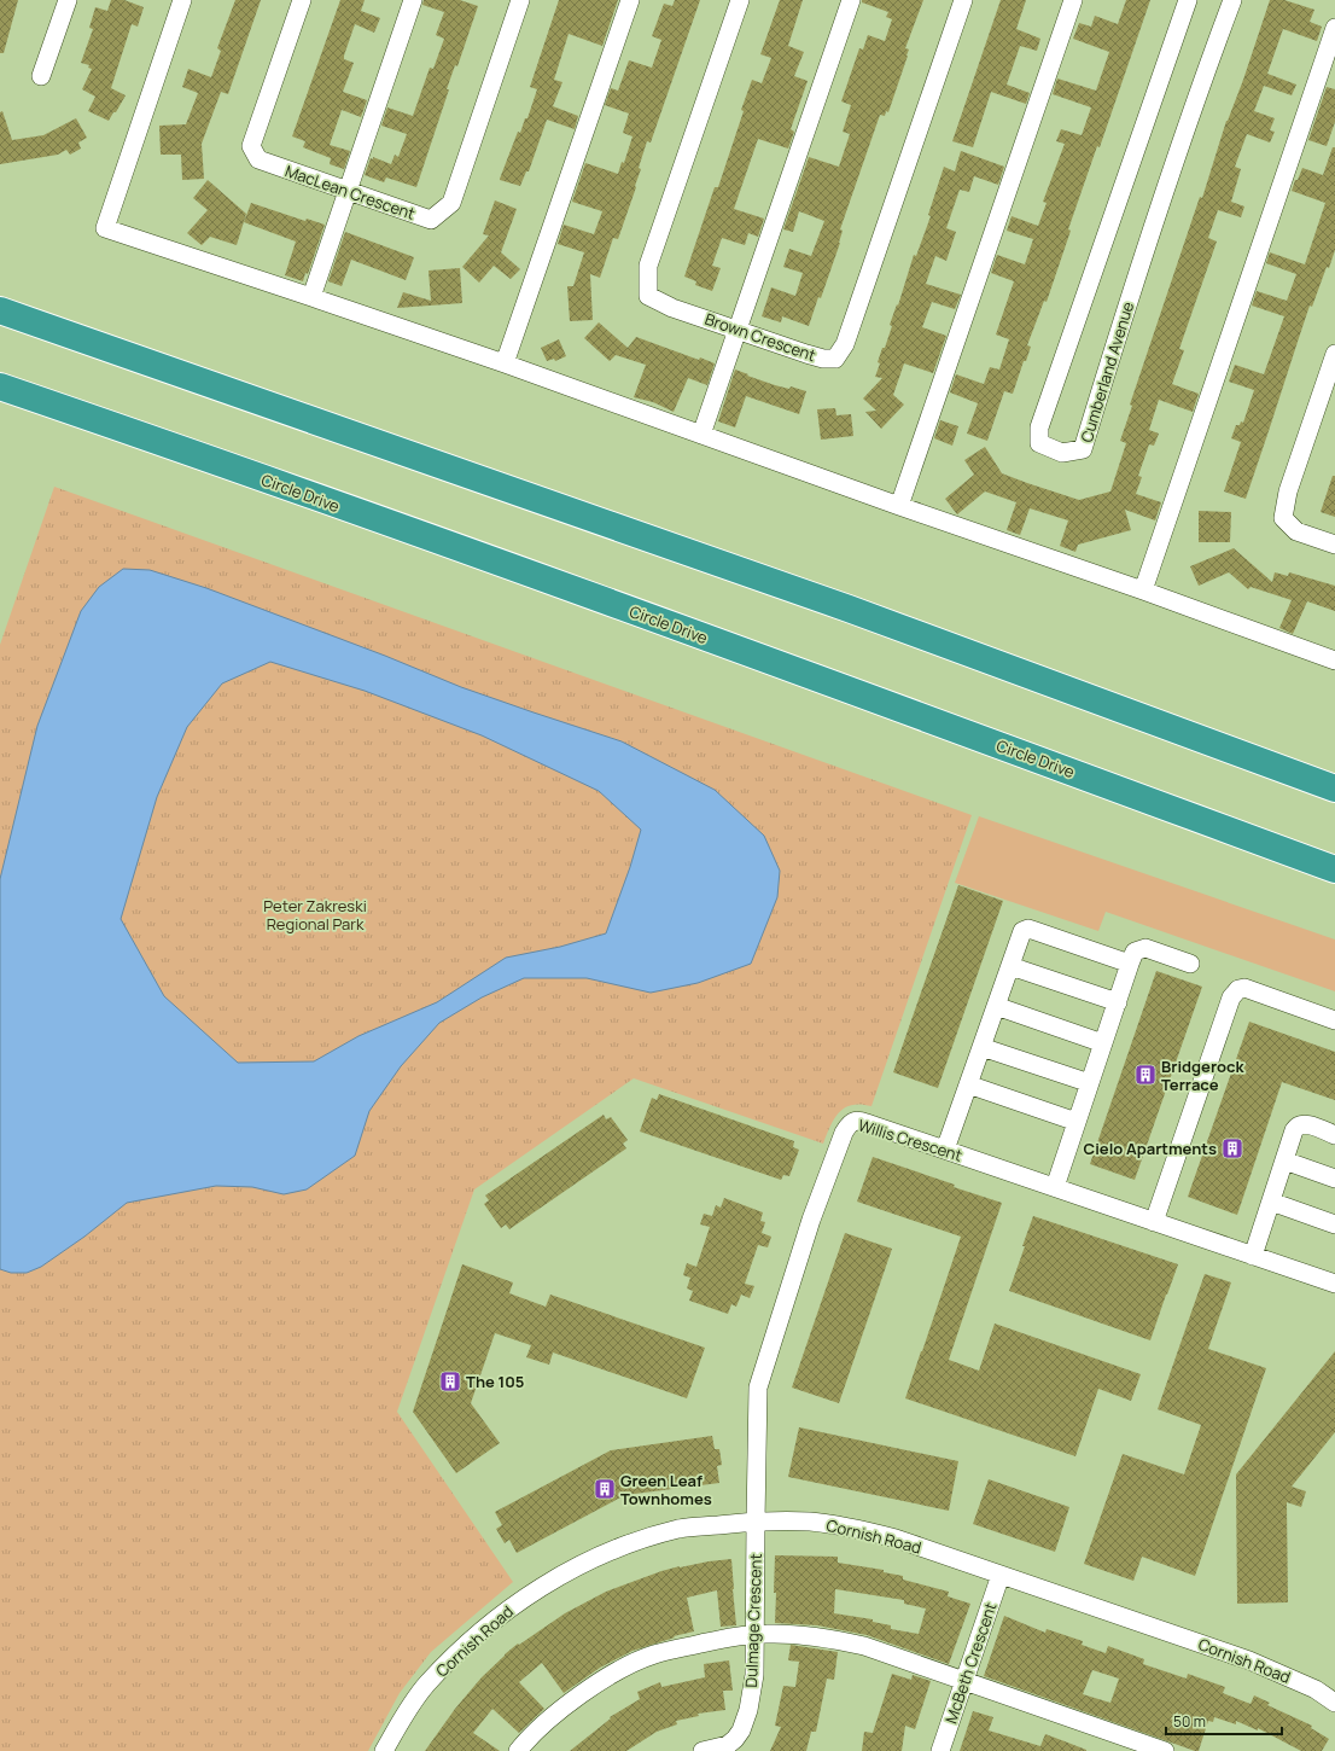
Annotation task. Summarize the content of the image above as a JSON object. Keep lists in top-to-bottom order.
{
  "streets": {
    "highway": ["Circle Drive"],
    "street": [
      "MacLean Crescent",
      "Brown Crescent",
      "Cumberland Avenue",
      "Willis Crescent",
      "Cornish Road",
      "Dulmage Crescent",
      "McBeth Crescent"
    ]
  },
  "crossings": [
    ["Willis Crescent", "Cornish Road"],
    ["Willis Crescent", "Dulmage Crescent"],
    ["Cornish Road", "Dulmage Crescent"],
    ["Cornish Road", "McBeth Crescent"]
  ],
  "parks": ["Peter Zakreski Regional Park"],
  "places": {
    "building": [
      "Bridgerock Terrace",
      "Cielo Apartments",
      "The 105",
      "Green Leaf Townhomes"
    ]
  },
  "scale_bar": "50 m"
}
